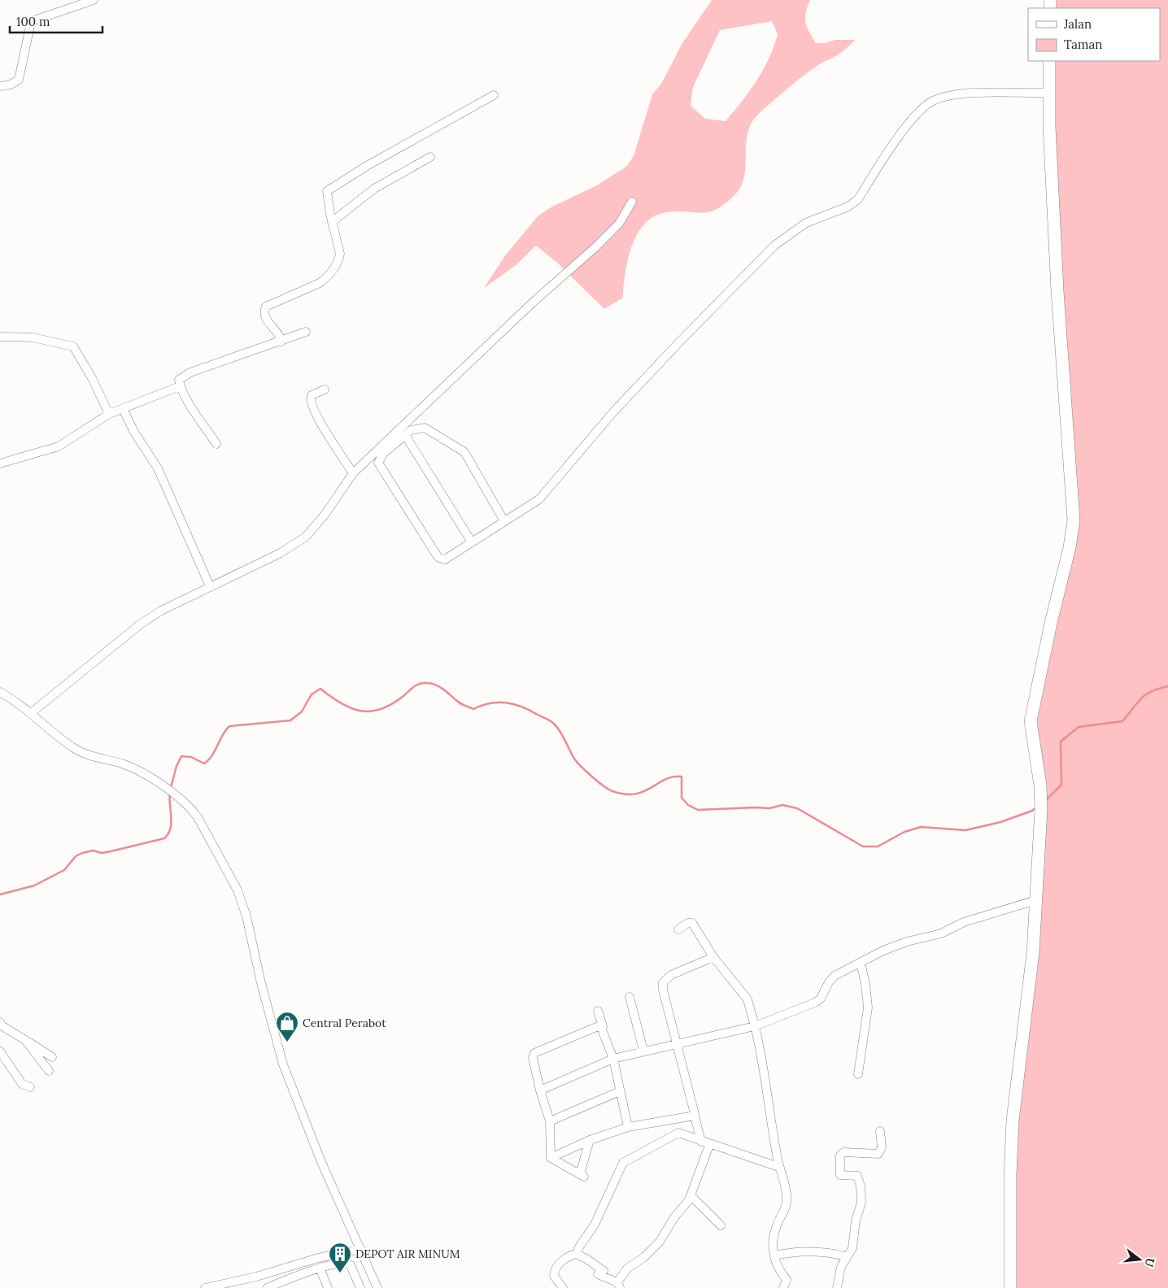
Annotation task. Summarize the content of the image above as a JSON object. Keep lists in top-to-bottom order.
{
  "places": {
    "shop": ["Central Perabot"],
    "building": ["DEPOT AIR MINUM"]
  },
  "legend": ["Jalan", "Taman"],
  "scale_bar": "100 m",
  "north": "right"
}
